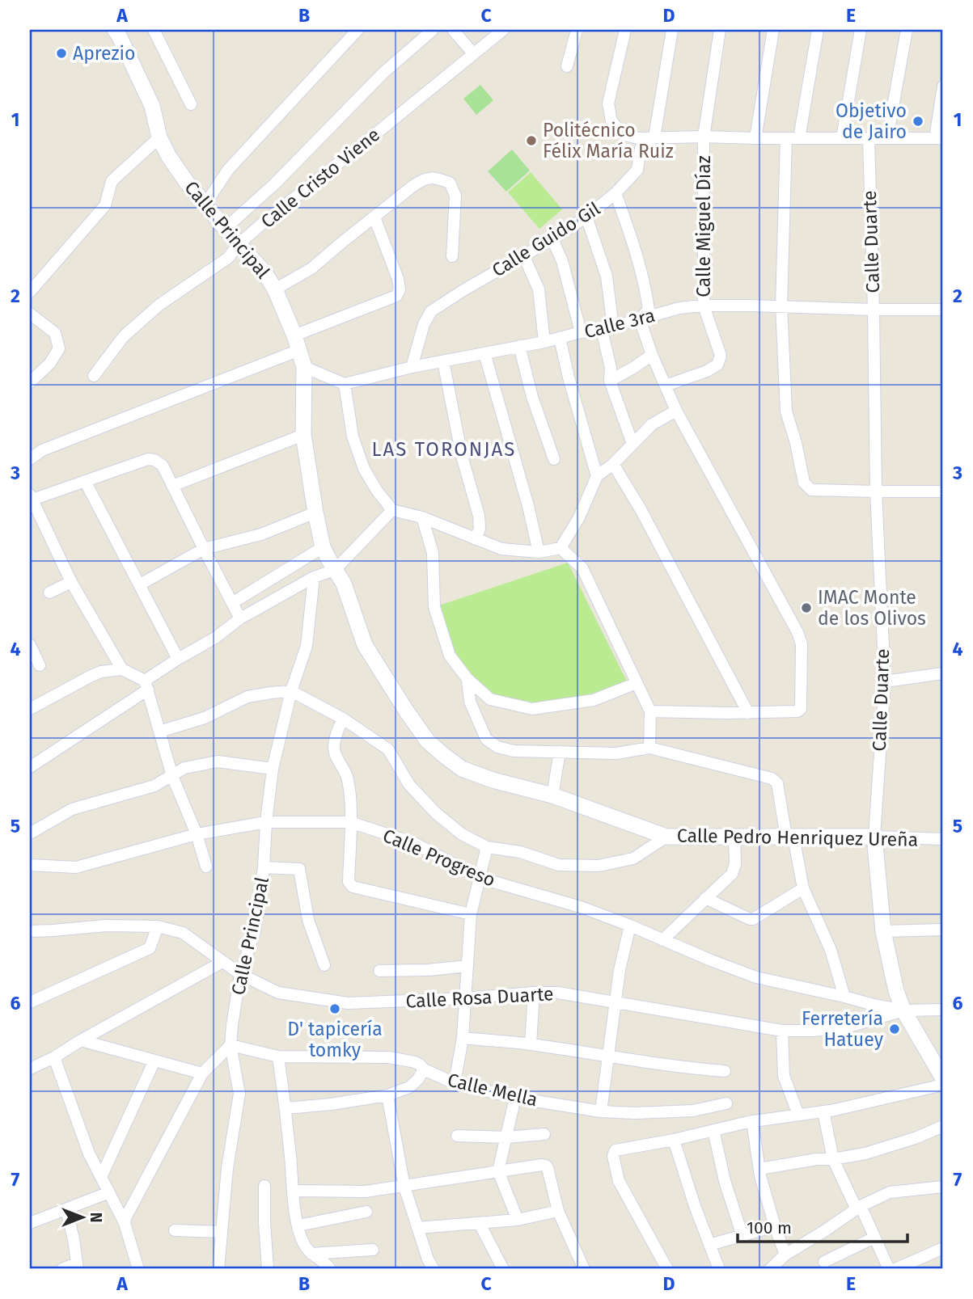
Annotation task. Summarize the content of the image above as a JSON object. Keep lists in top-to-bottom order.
{
  "streets": {
    "street": [
      "Calle Cristo Viene",
      "Calle Miguel Díaz",
      "Calle Principal",
      "Calle Guido Gil",
      "Calle Duarte",
      "Calle 3ra",
      "Calle Pedro Henriquez Ureña",
      "Calle Progreso",
      "Calle Rosa Duarte",
      "Calle Mella"
    ]
  },
  "crossings": [
    ["Calle Cristo Viene", "Calle Principal"],
    ["Calle Miguel Díaz", "Calle 3ra"],
    ["Calle Principal", "Calle Pedro Henriquez Ureña"],
    ["Calle Principal", "Calle Progreso"],
    ["Calle Principal", "Calle Rosa Duarte"],
    ["Calle Principal", "Calle Mella"],
    ["Calle Guido Gil", "Calle 3ra"],
    ["Calle Duarte", "Calle 3ra"],
    ["Calle Duarte", "Calle Pedro Henriquez Ureña"],
    ["Calle Duarte", "Calle Progreso"],
    ["Calle Duarte", "Calle Rosa Duarte"],
    ["Calle Progreso", "Calle Rosa Duarte"]
  ],
  "districts": ["LAS TORONJAS"],
  "places": [
    "Aprezio",
    "Objetivo de Jairo",
    "Politécnico Félix María Ruiz",
    "IMAC Monte de los Olivos",
    "D' tapicería tomky",
    "Ferretería Hatuey"
  ],
  "scale_bar": "100 m",
  "north": "right",
  "grid": {
    "columns": [
      "A",
      "B",
      "C",
      "D",
      "E"
    ],
    "rows": [
      "1",
      "2",
      "3",
      "4",
      "5",
      "6",
      "7"
    ]
  }
}
